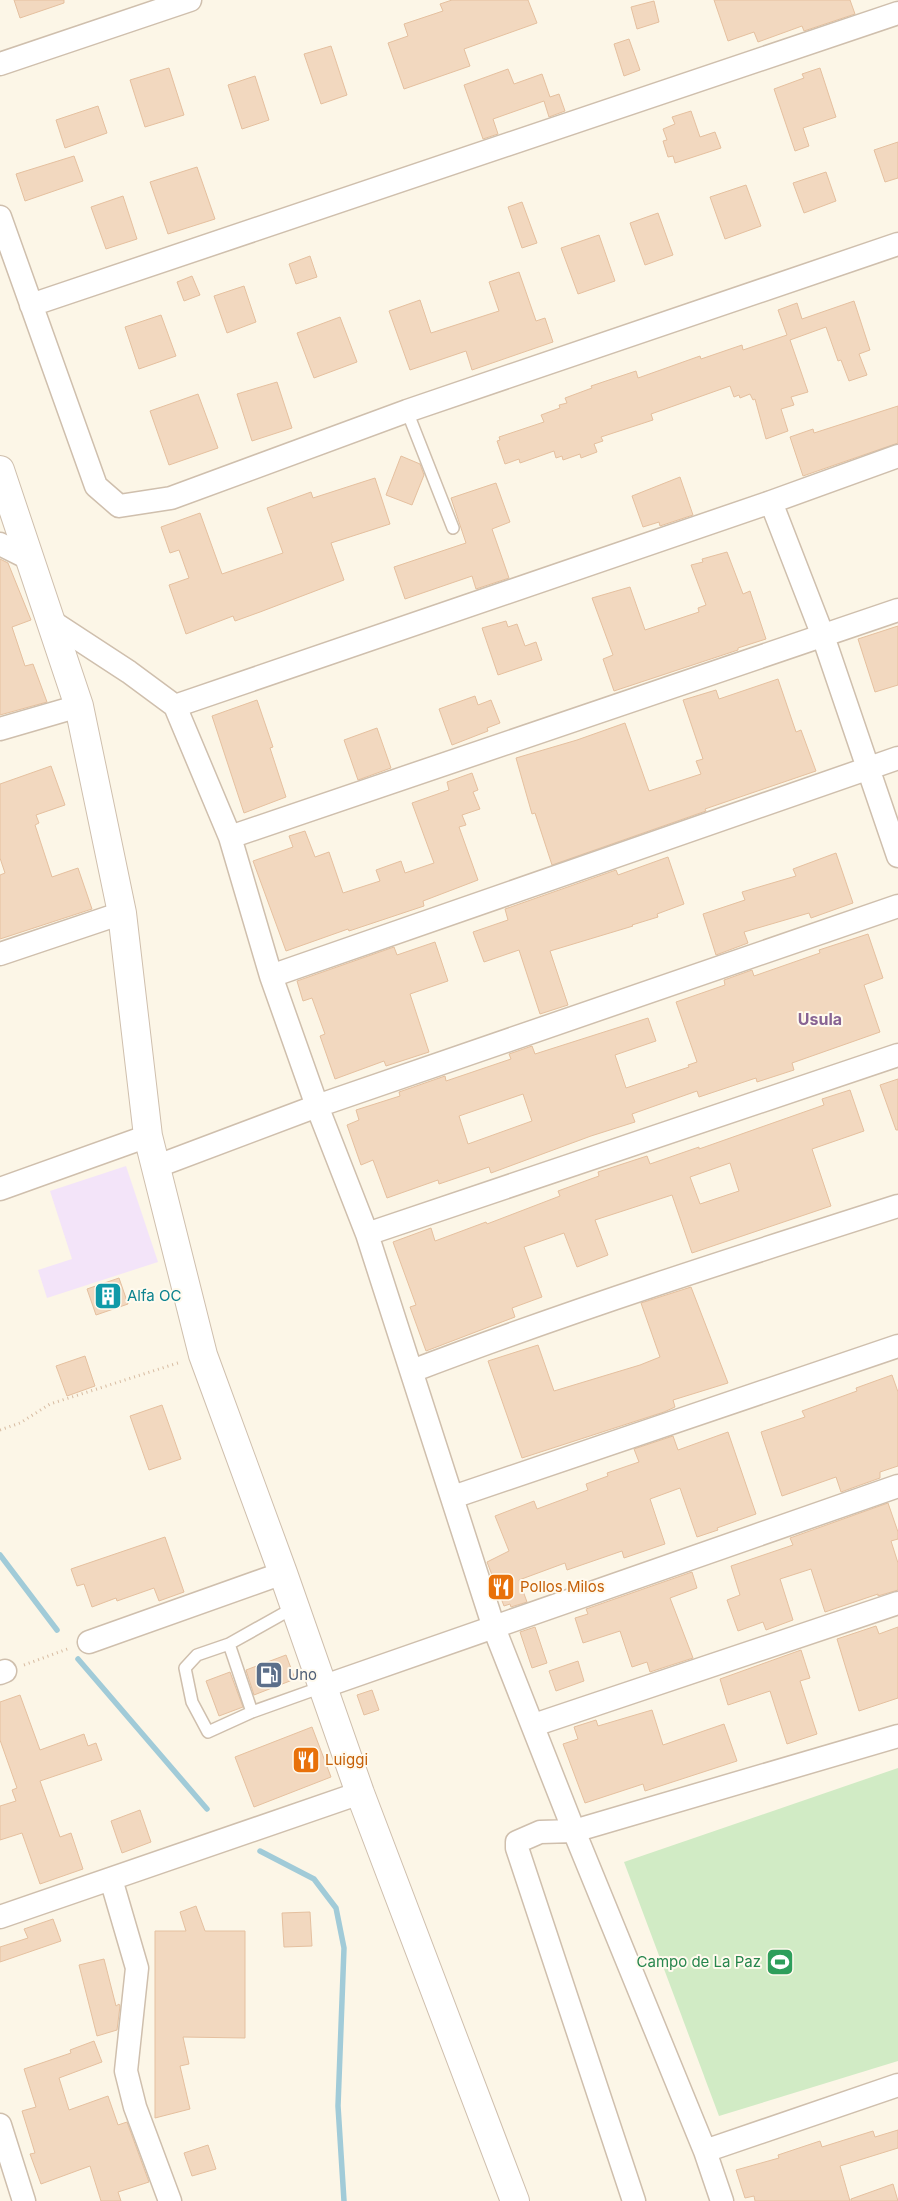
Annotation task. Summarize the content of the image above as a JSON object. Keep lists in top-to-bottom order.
{
  "districts": ["Usula"],
  "places": {
    "building": ["Alfa OC"],
    "restaurant": ["Pollos Milos", "Luiggi"],
    "fuel station": ["Uno"],
    "sports": ["Campo de La Paz"]
  }
}
